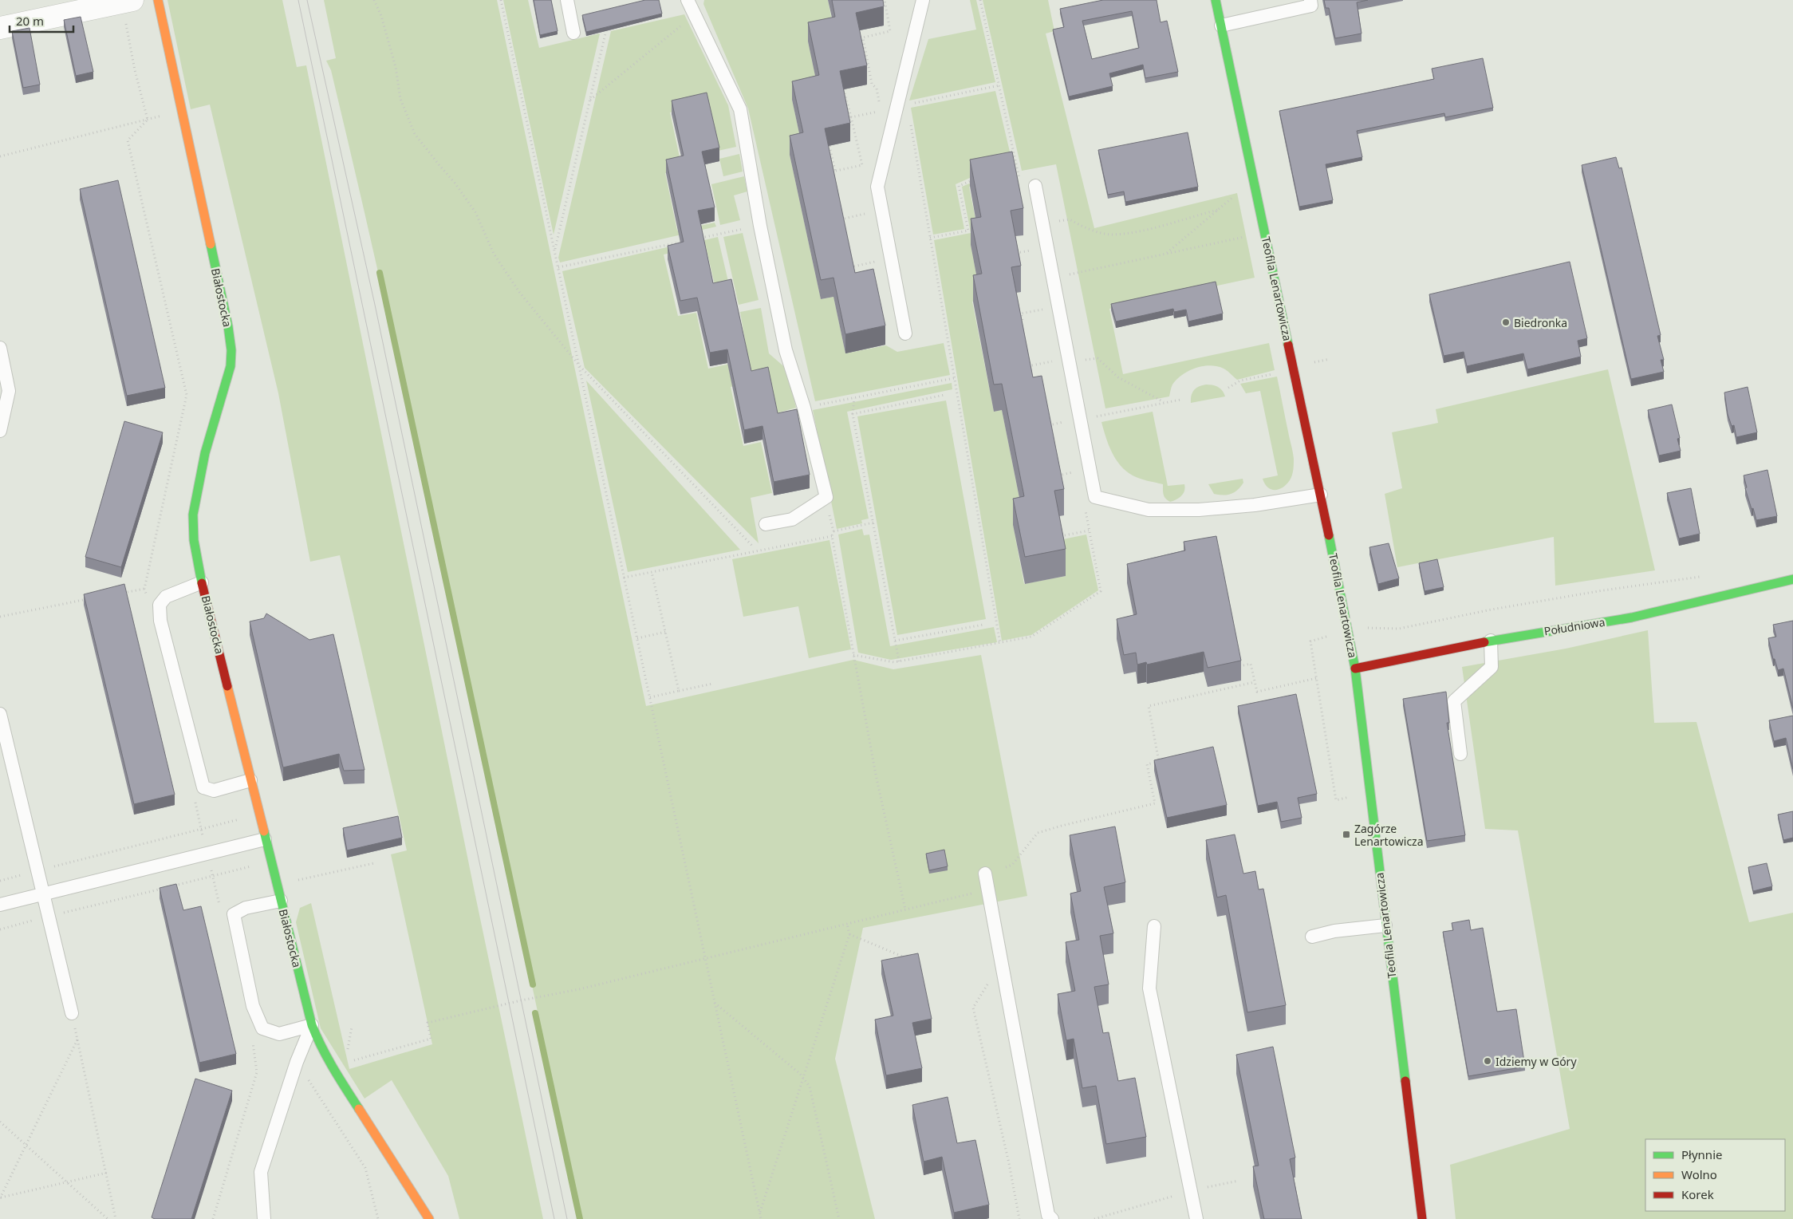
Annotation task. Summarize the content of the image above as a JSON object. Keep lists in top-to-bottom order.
{
  "streets": {
    "street": ["Teofila Lenartowicza", "Białostocka", "Południowa"]
  },
  "crossings": [
    ["Teofila Lenartowicza", "Południowa"]
  ],
  "places": {
    "other": ["Biedronka", "Idziemy w Góry"],
    "transit": ["Zagórze Lenartowicza"]
  },
  "legend": ["Płynnie", "Wolno", "Korek"],
  "scale_bar": "20 m"
}
